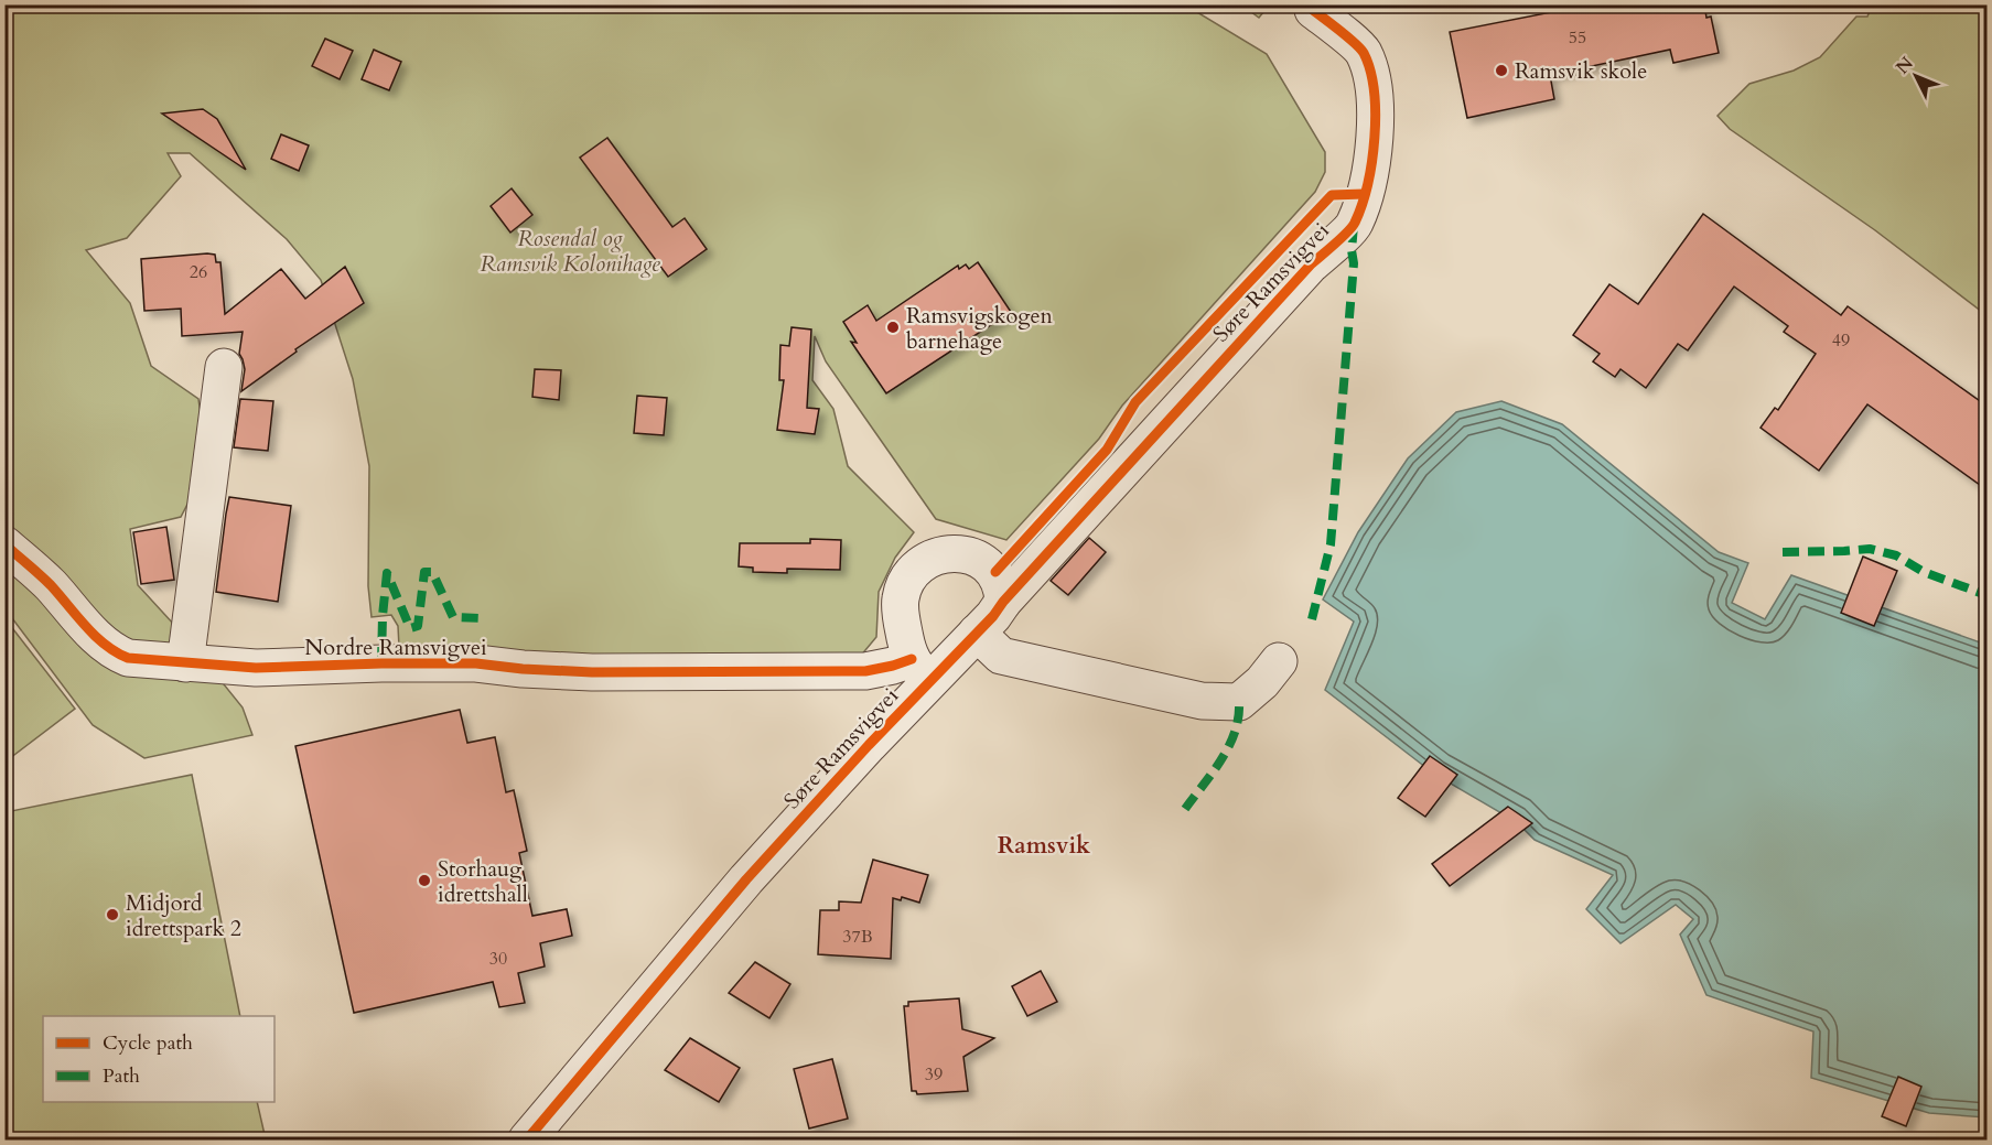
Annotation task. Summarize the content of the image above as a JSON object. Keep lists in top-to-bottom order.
{
  "streets": {
    "street": ["Søre Ramsvigvei", "Nordre Ramsvigvei"]
  },
  "crossings": [
    ["Søre Ramsvigvei", "Nordre Ramsvigvei"]
  ],
  "districts": ["Ramsvik"],
  "parks": ["Rosendal og Ramsvik Kolonihage"],
  "places": [
    "Ramsvik skole",
    "Ramsvigskogen barnehage",
    "Storhaug idrettshall",
    "Midjord idrettspark 2"
  ],
  "house_numbers": [
    "55",
    "26",
    "49",
    "37B",
    "30",
    "39"
  ],
  "legend": ["Cycle path", "Path"],
  "north": "top left"
}
